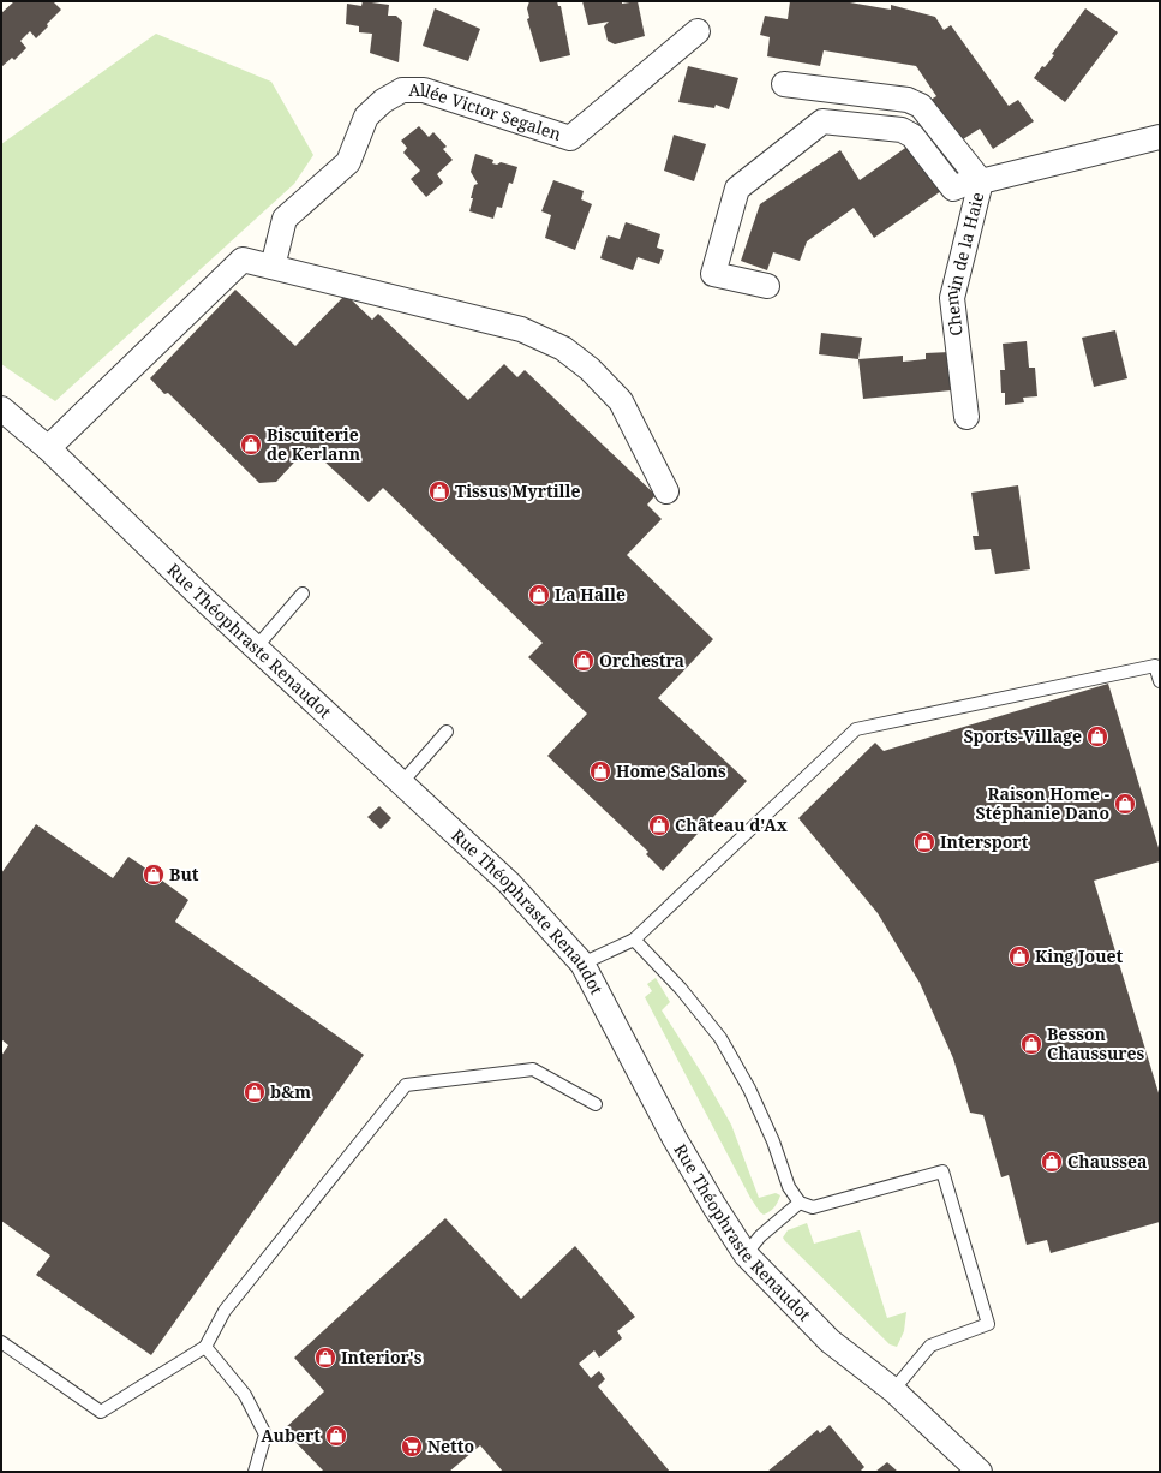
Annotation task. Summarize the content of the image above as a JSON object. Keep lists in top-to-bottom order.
{
  "streets": {
    "street": ["Allée Victor Segalen", "Chemin de la Haie", "Rue Théophraste Renaudot"]
  },
  "places": {
    "shop": [
      "Biscuiterie de Kerlann",
      "Tissus Myrtille",
      "La Halle",
      "Orchestra",
      "Sports-Village",
      "Home Salons",
      "Raison Home - Stéphanie Dano",
      "Château d'Ax",
      "Intersport",
      "But",
      "King Jouet",
      "Besson Chaussures",
      "b&m",
      "Chaussea",
      "Interior's",
      "Aubert"
    ],
    "supermarket": ["Netto"]
  }
}
